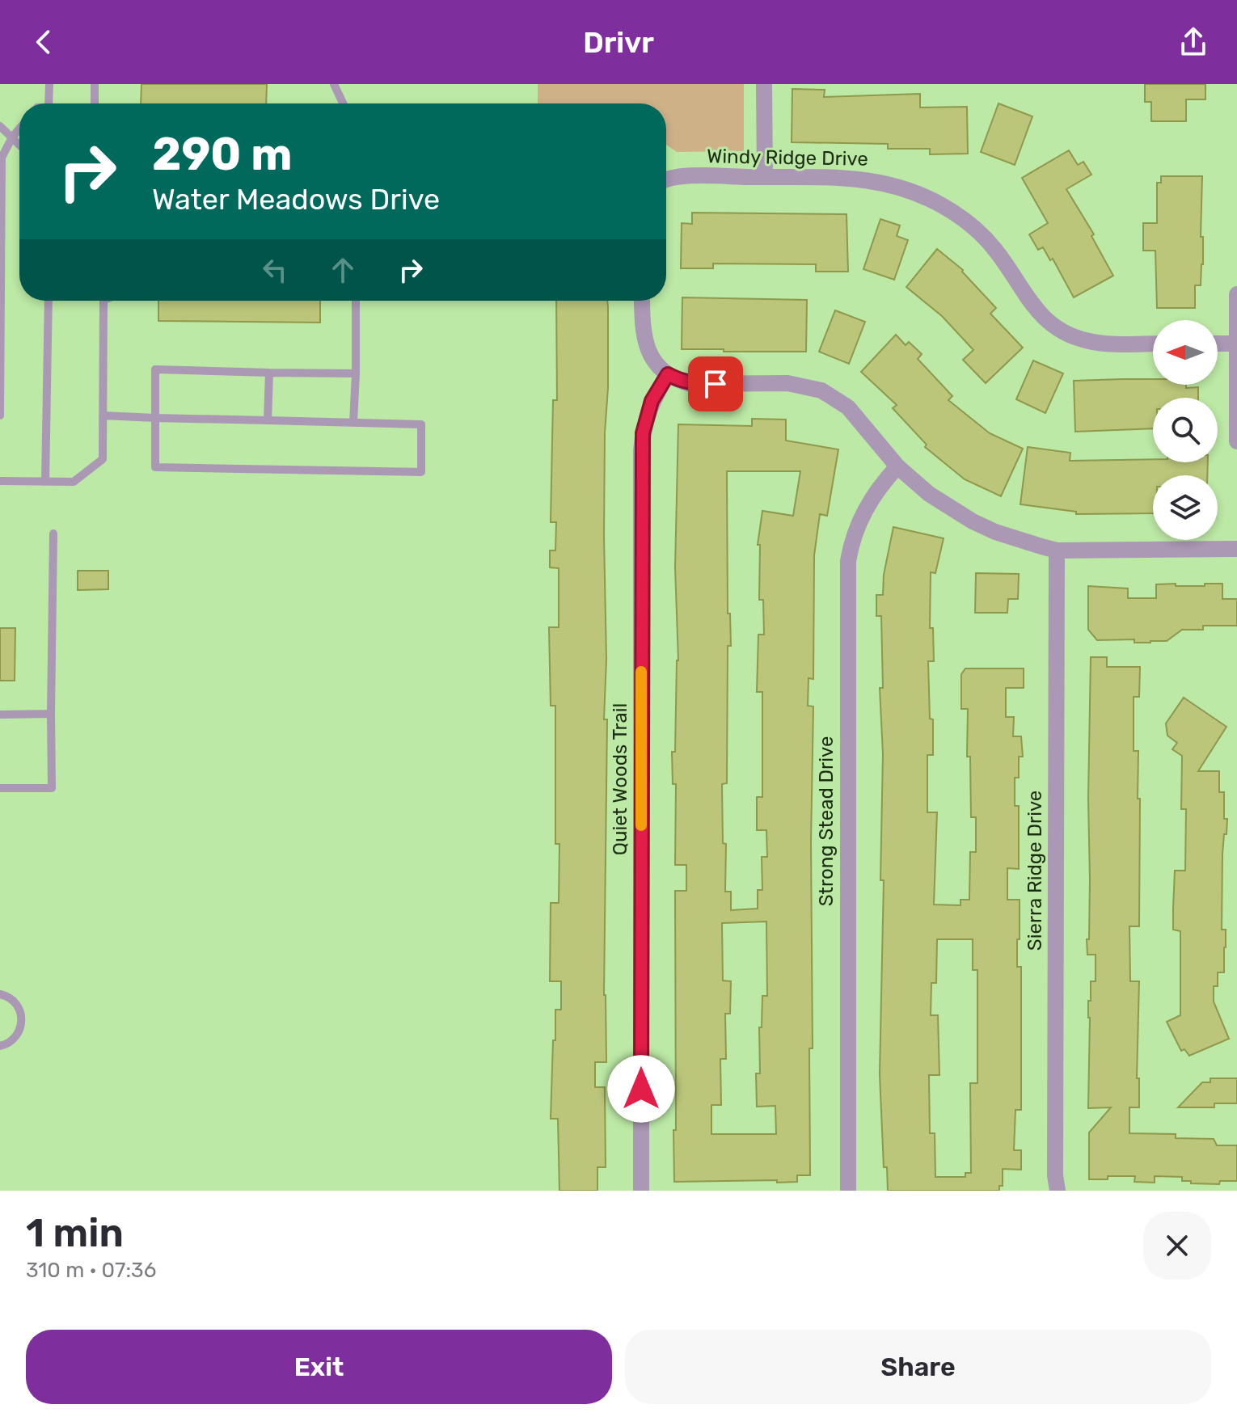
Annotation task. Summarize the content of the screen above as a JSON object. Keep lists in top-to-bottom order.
{
  "streets": {
    "street": [
      "Windy Ridge Drive",
      "Quiet Woods Trail",
      "Strong Stead Drive",
      "Sierra Ridge Drive"
    ]
  },
  "north": "left",
  "page": {
    "header": "Drivr",
    "turn": ["290 m", "Water Meadows Drive"],
    "heading": ["1 min", "310 m · 07:36"],
    "buttons": ["Exit", "Share"]
  }
}
